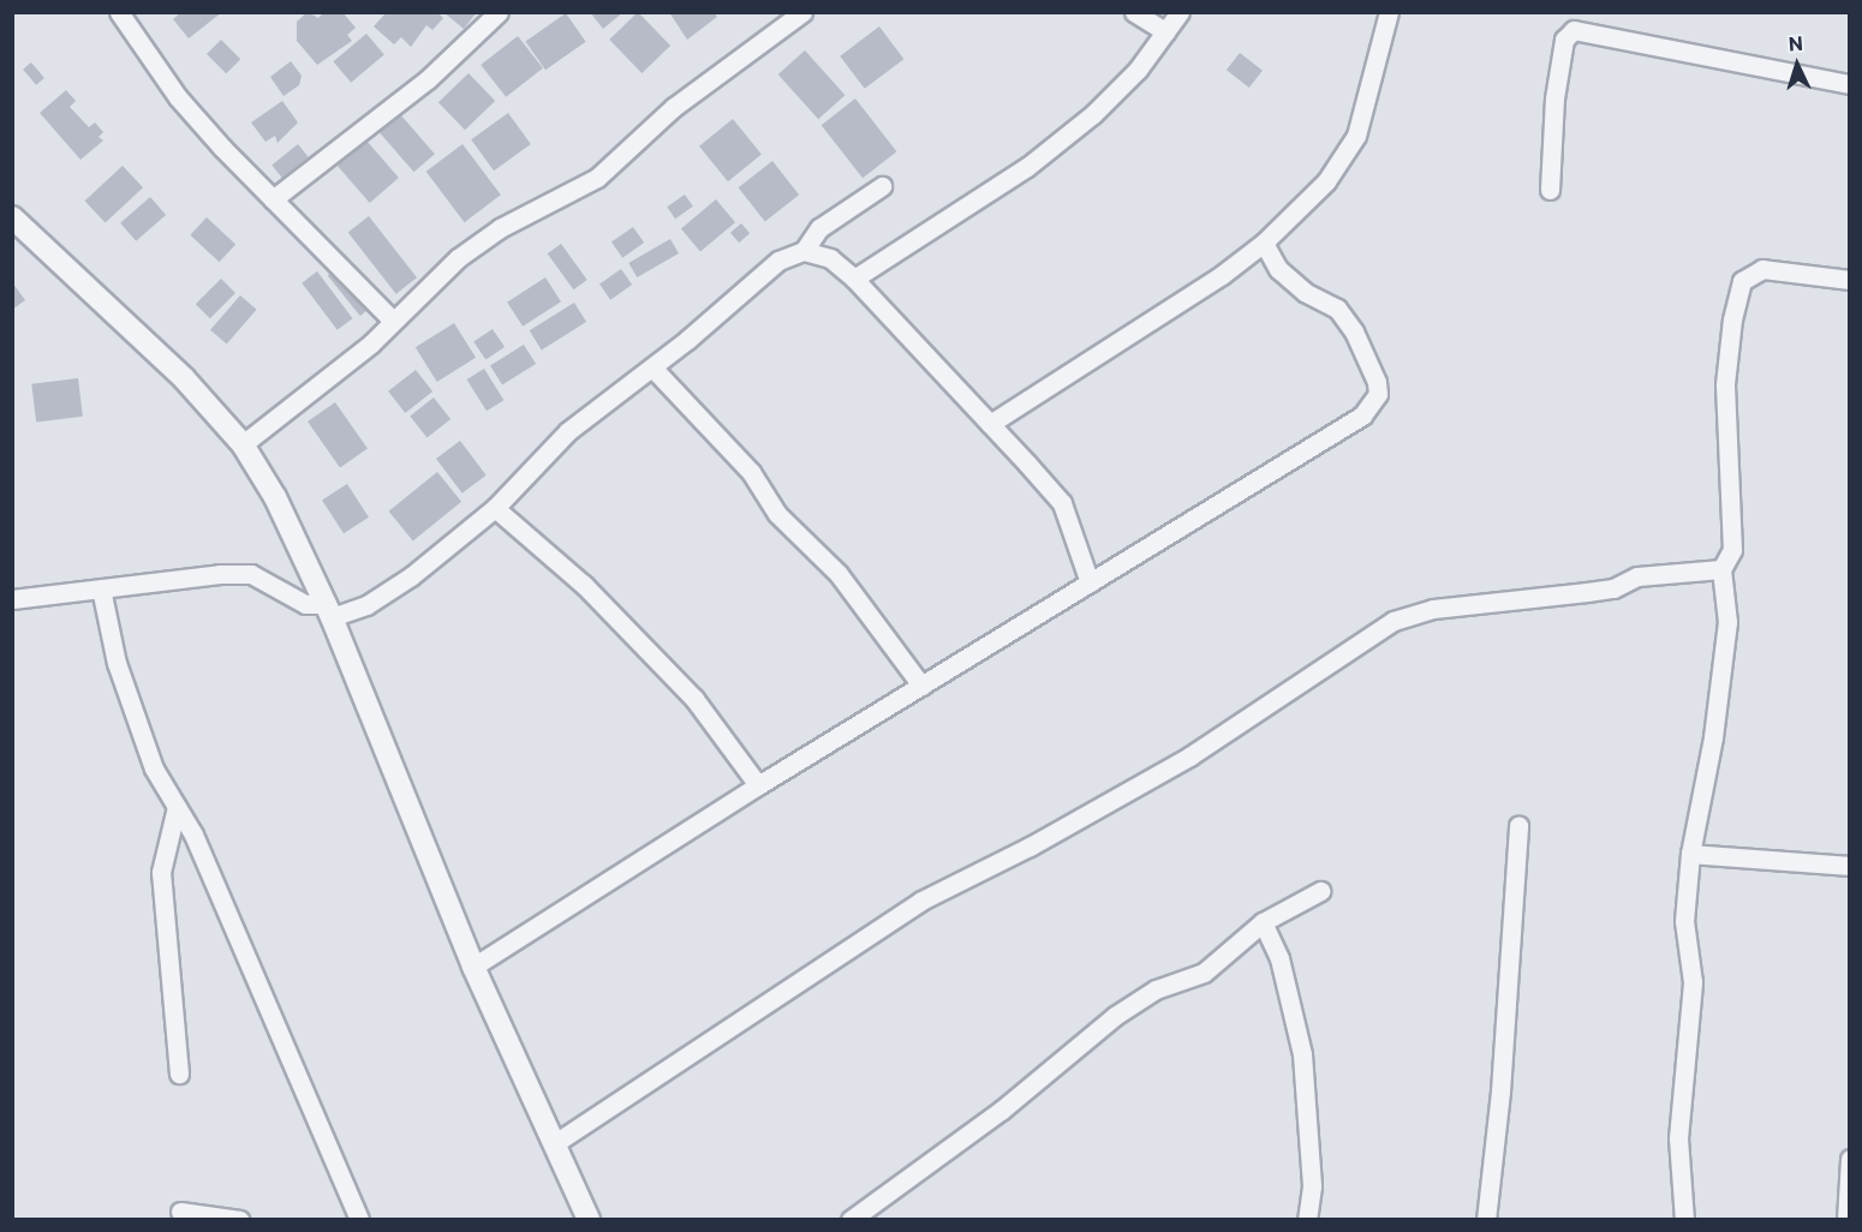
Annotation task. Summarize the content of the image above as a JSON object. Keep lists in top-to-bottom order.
{
  "north": "top"
}
